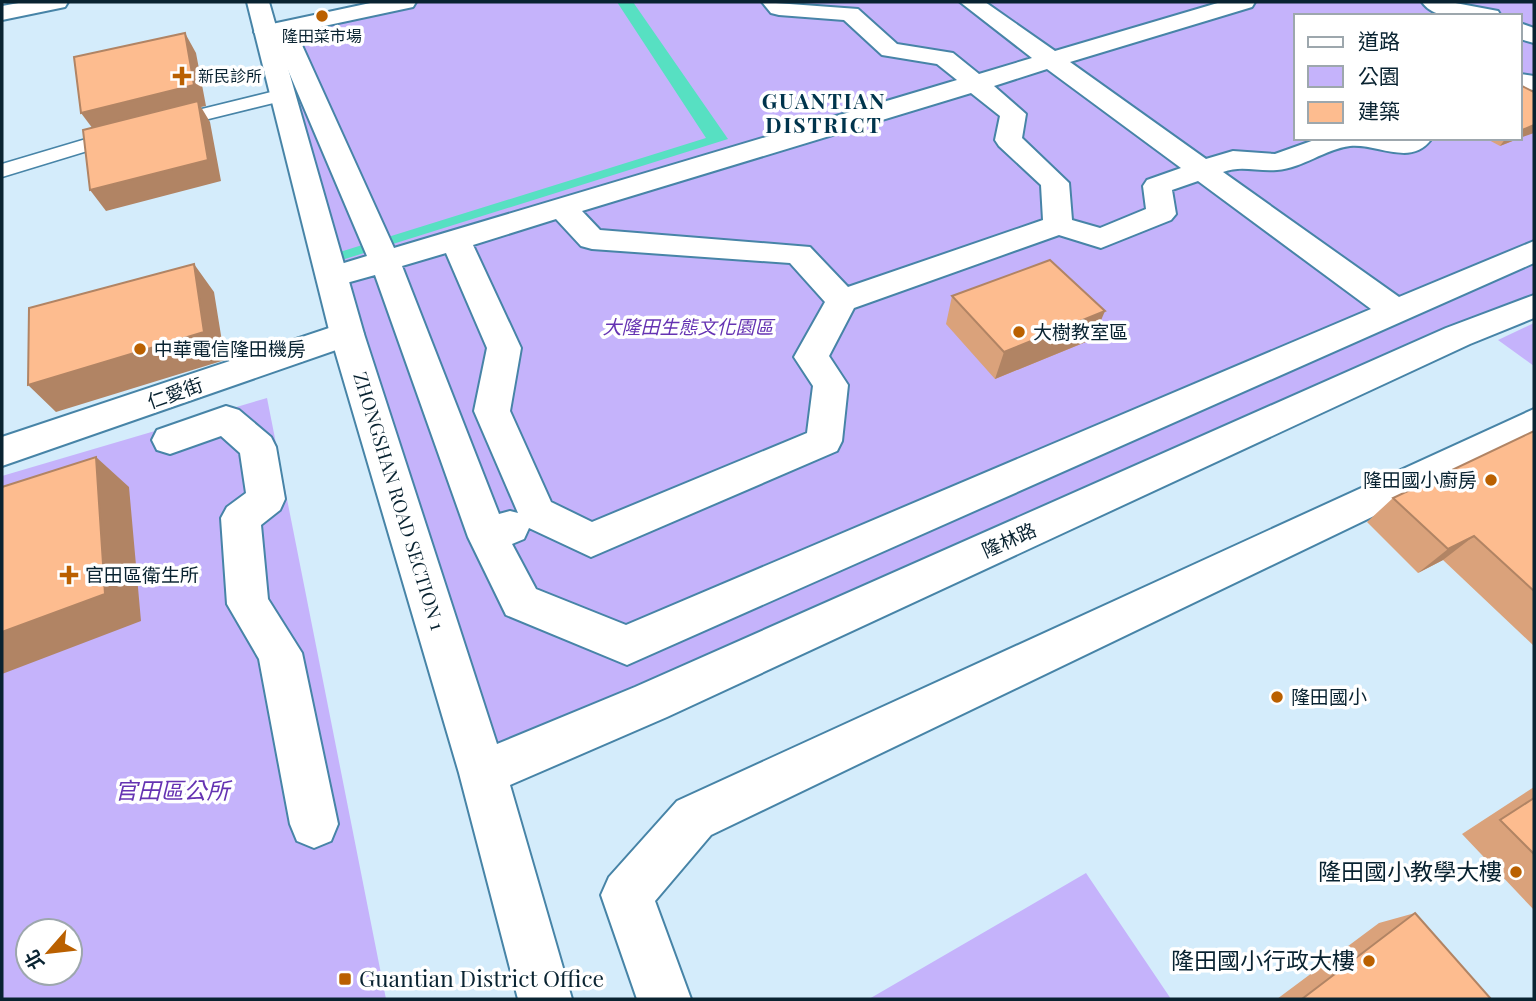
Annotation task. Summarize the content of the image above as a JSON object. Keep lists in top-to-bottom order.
{
  "streets": {
    "street": ["仁愛街", "ZHONGSHAN ROAD SECTION 1", "隆林路"]
  },
  "crossings": [
    ["仁愛街", "ZHONGSHAN ROAD SECTION 1"],
    ["ZHONGSHAN ROAD SECTION 1", "隆林路"]
  ],
  "districts": ["GUANTIAN DISTRICT"],
  "parks": ["大隆田生態文化園區", "官田區公所"],
  "places": {
    "other": [
      "隆田菜市場",
      "大樹教室區",
      "中華電信隆田機房",
      "隆田國小廚房",
      "隆田國小",
      "隆田國小教學大樓",
      "隆田國小行政大樓"
    ],
    "health": ["新民診所", "官田區衛生所"],
    "transit": ["Guantian District Office"]
  },
  "legend": ["道路", "公園", "建築"],
  "north": "bottom left"
}
